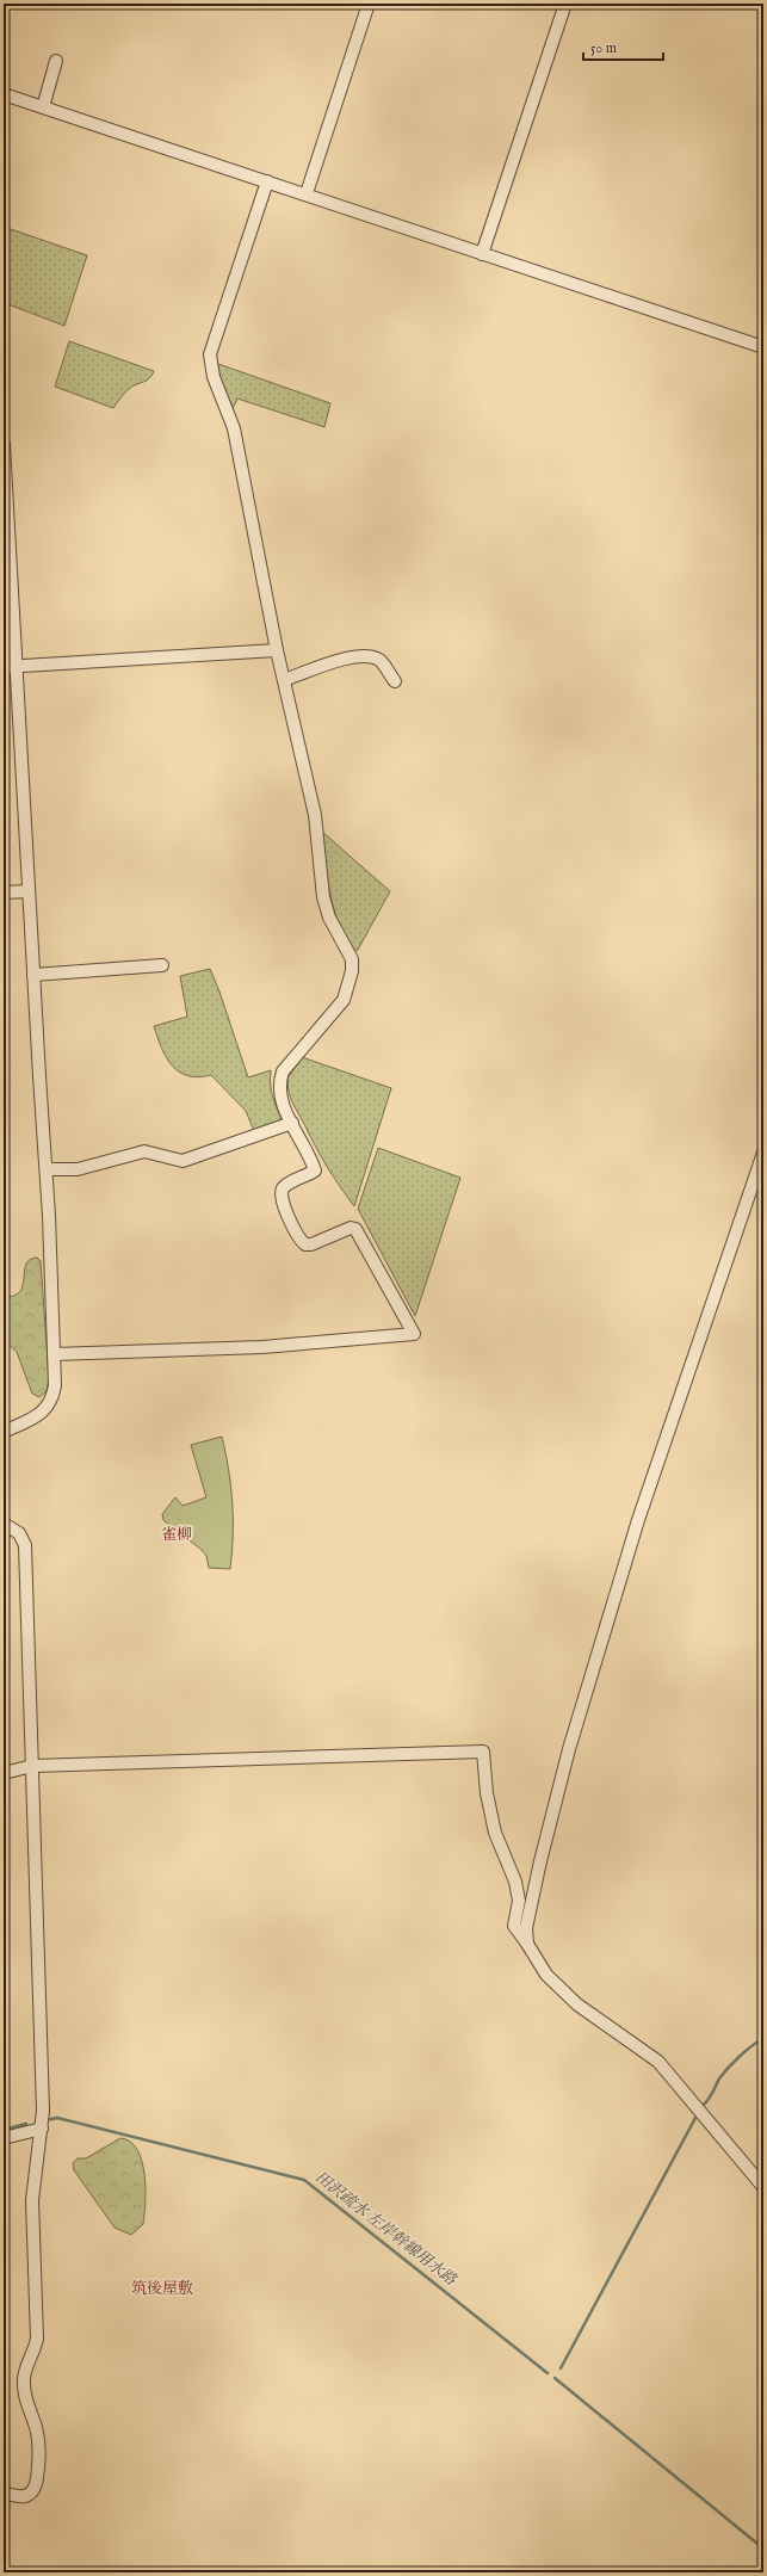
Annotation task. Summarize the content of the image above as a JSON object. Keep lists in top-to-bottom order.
{
  "districts": ["雀柳", "筑後屋敷"],
  "water": ["田沢疏水 左岸幹線用水路"],
  "scale_bar": "50 m"
}
